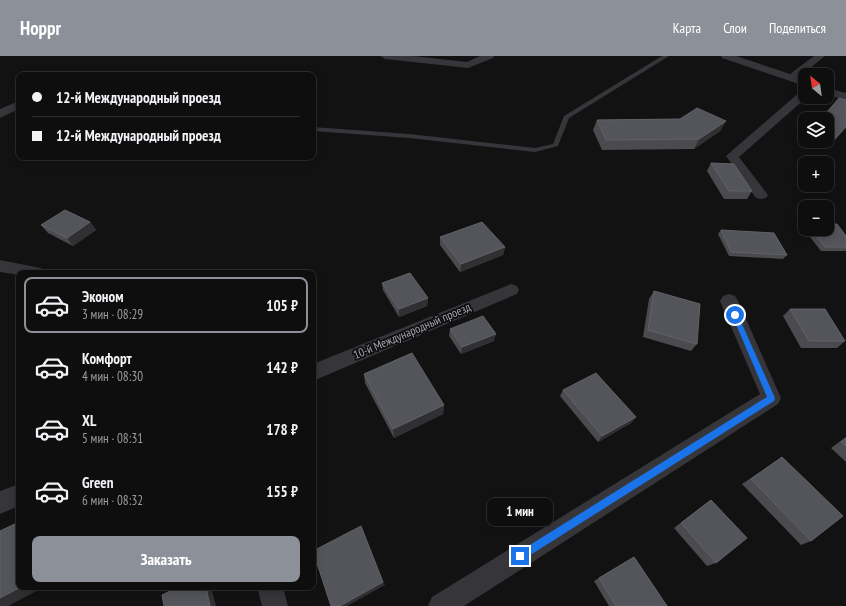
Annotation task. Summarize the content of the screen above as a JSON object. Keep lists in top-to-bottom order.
{
  "streets": {
    "street": ["10-й Международный проезд"]
  },
  "north": "top left",
  "page": {
    "header": "Hoppr",
    "nav": ["Карта", "Слои", "Поделиться"],
    "map_buttons": ["+", "−"],
    "banner": ["12-й Международный проезд", "12-й Международный проезд"],
    "list": [
      {
        "name": "Эконом",
        "note": "3 мин · 08:29",
        "value": "105 ₽"
      },
      {
        "name": "Комфорт",
        "note": "4 мин · 08:30",
        "value": "142 ₽"
      },
      {
        "name": "XL",
        "note": "5 мин · 08:31",
        "value": "178 ₽"
      },
      {
        "name": "Green",
        "note": "6 мин · 08:32",
        "value": "155 ₽"
      }
    ],
    "bubble": "1 мин",
    "buttons": "Заказать"
  }
}
